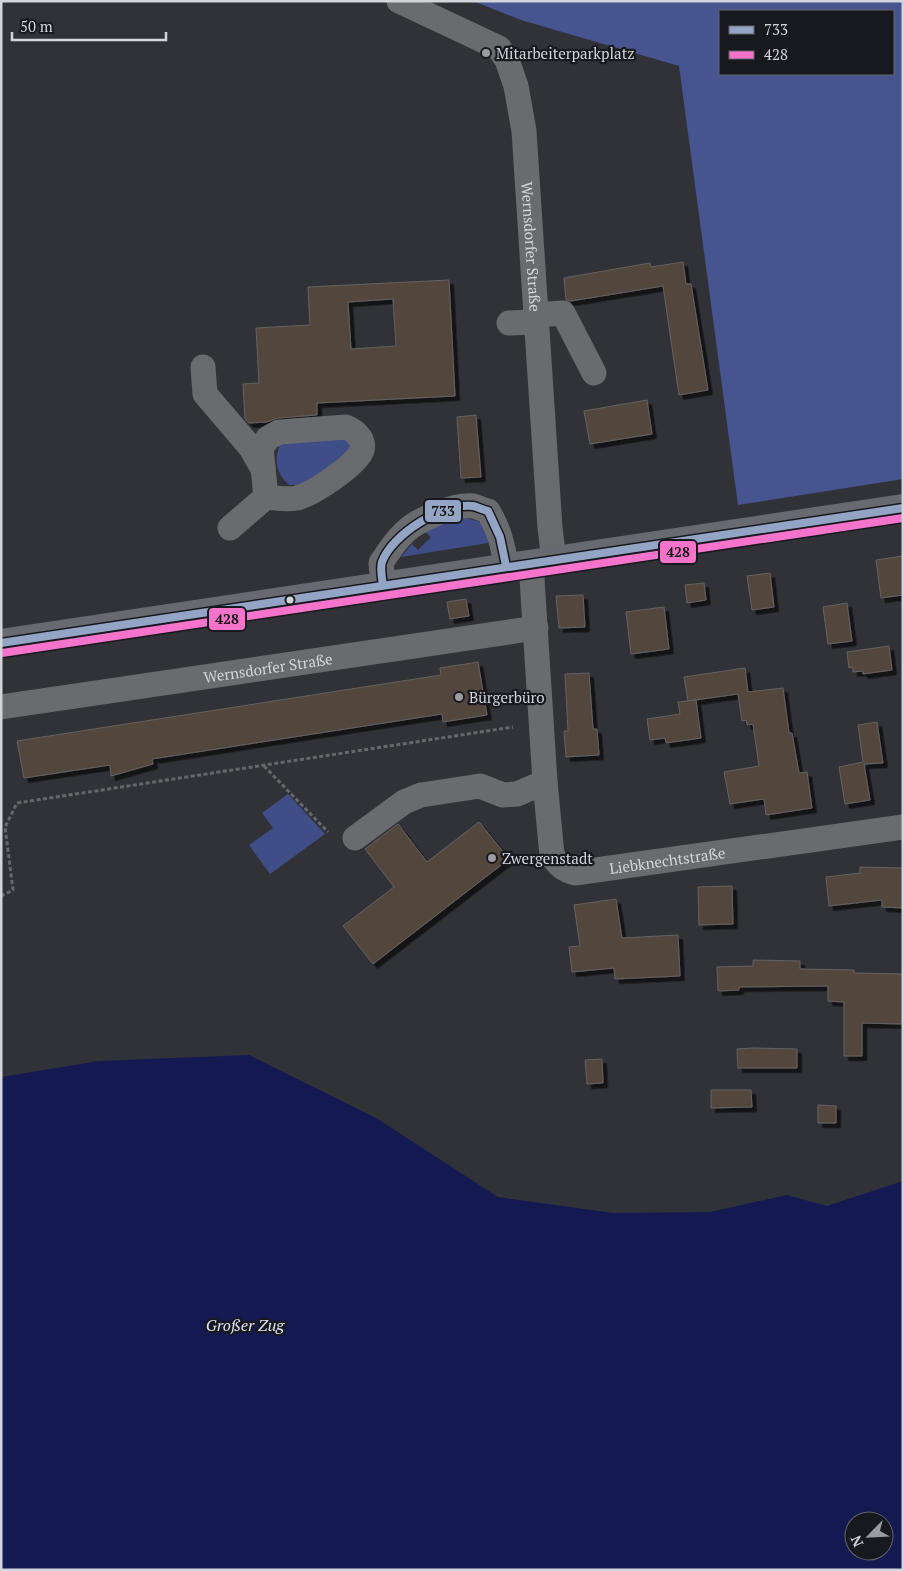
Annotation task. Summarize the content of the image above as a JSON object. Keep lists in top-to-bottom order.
{
  "streets": {
    "street": ["Wernsdorfer Straße", "Liebknechtstraße"]
  },
  "crossings": [
    ["Wernsdorfer Straße", "Liebknechtstraße"]
  ],
  "water": ["Großer Zug"],
  "places": ["Mitarbeiterparkplatz", "Bürgerbüro", "Zwergenstadt"],
  "lines": ["transit line 733", "transit line 428"],
  "legend": ["733", "428"],
  "scale_bar": "50 m",
  "north": "bottom left"
}
